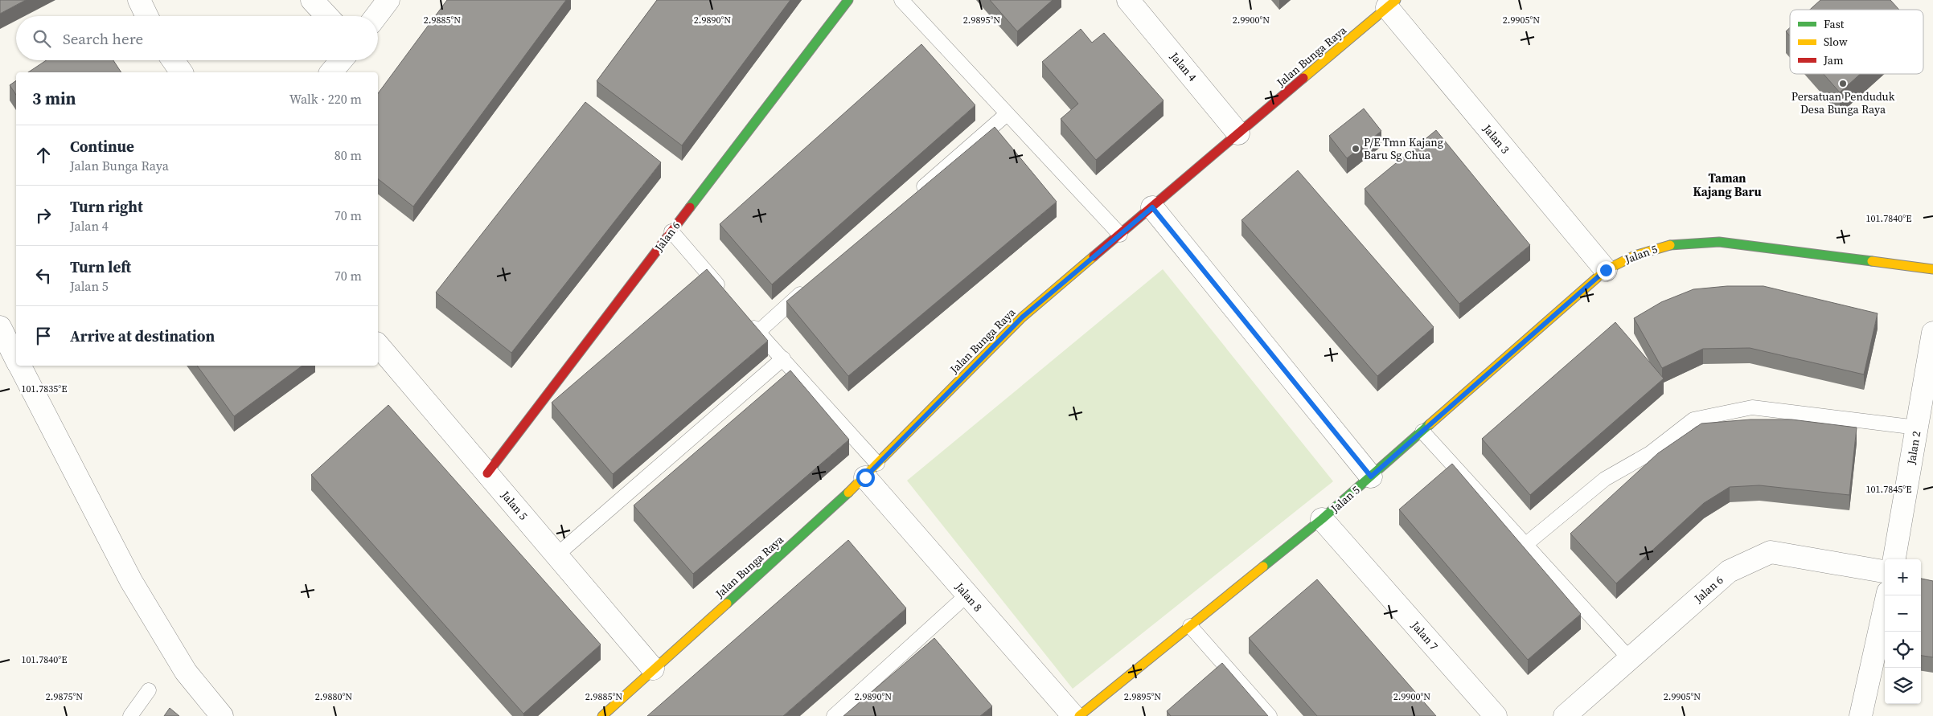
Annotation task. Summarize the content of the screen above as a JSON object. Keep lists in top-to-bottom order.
{
  "streets": {
    "street": [
      "Jalan Bunga Raya",
      "Jalan 4",
      "Jalan 3",
      "Jalan 6",
      "Jalan 5",
      "Jalan 2",
      "Jalan 8",
      "Jalan 7"
    ]
  },
  "crossings": [
    ["Jalan Bunga Raya", "Jalan 4"],
    ["Jalan Bunga Raya", "Jalan 3"],
    ["Jalan Bunga Raya", "Jalan 5"],
    ["Jalan Bunga Raya", "Jalan 8"],
    ["Jalan 3", "Jalan 5"],
    ["Jalan 6", "Jalan 5"],
    ["Jalan 5", "Jalan 7"]
  ],
  "districts": ["Taman Kajang Baru"],
  "places": ["Persatuan Penduduk Desa Bunga Raya", "P/E Tmn Kajang Baru Sg Chua"],
  "legend": ["Fast", "Slow", "Jam"],
  "page": {
    "search": "Search here",
    "heading": ["3 min", "Walk · 220 m"],
    "list": [
      ["Continue", "Jalan Bunga Raya", "80 m"],
      ["Turn right", "Jalan 4", "70 m"],
      ["Turn left", "Jalan 5", "70 m"],
      "Arrive at destination"
    ],
    "map_buttons": ["+", "−"]
  },
  "coordinates": [
    "2.9895°N",
    "2.9900°N",
    "2.9905°N",
    "2.9885°N",
    "2.9890°N",
    "101.7840°E",
    "101.7835°E",
    "101.7845°E",
    "2.9875°N",
    "2.9880°N"
  ]
}
